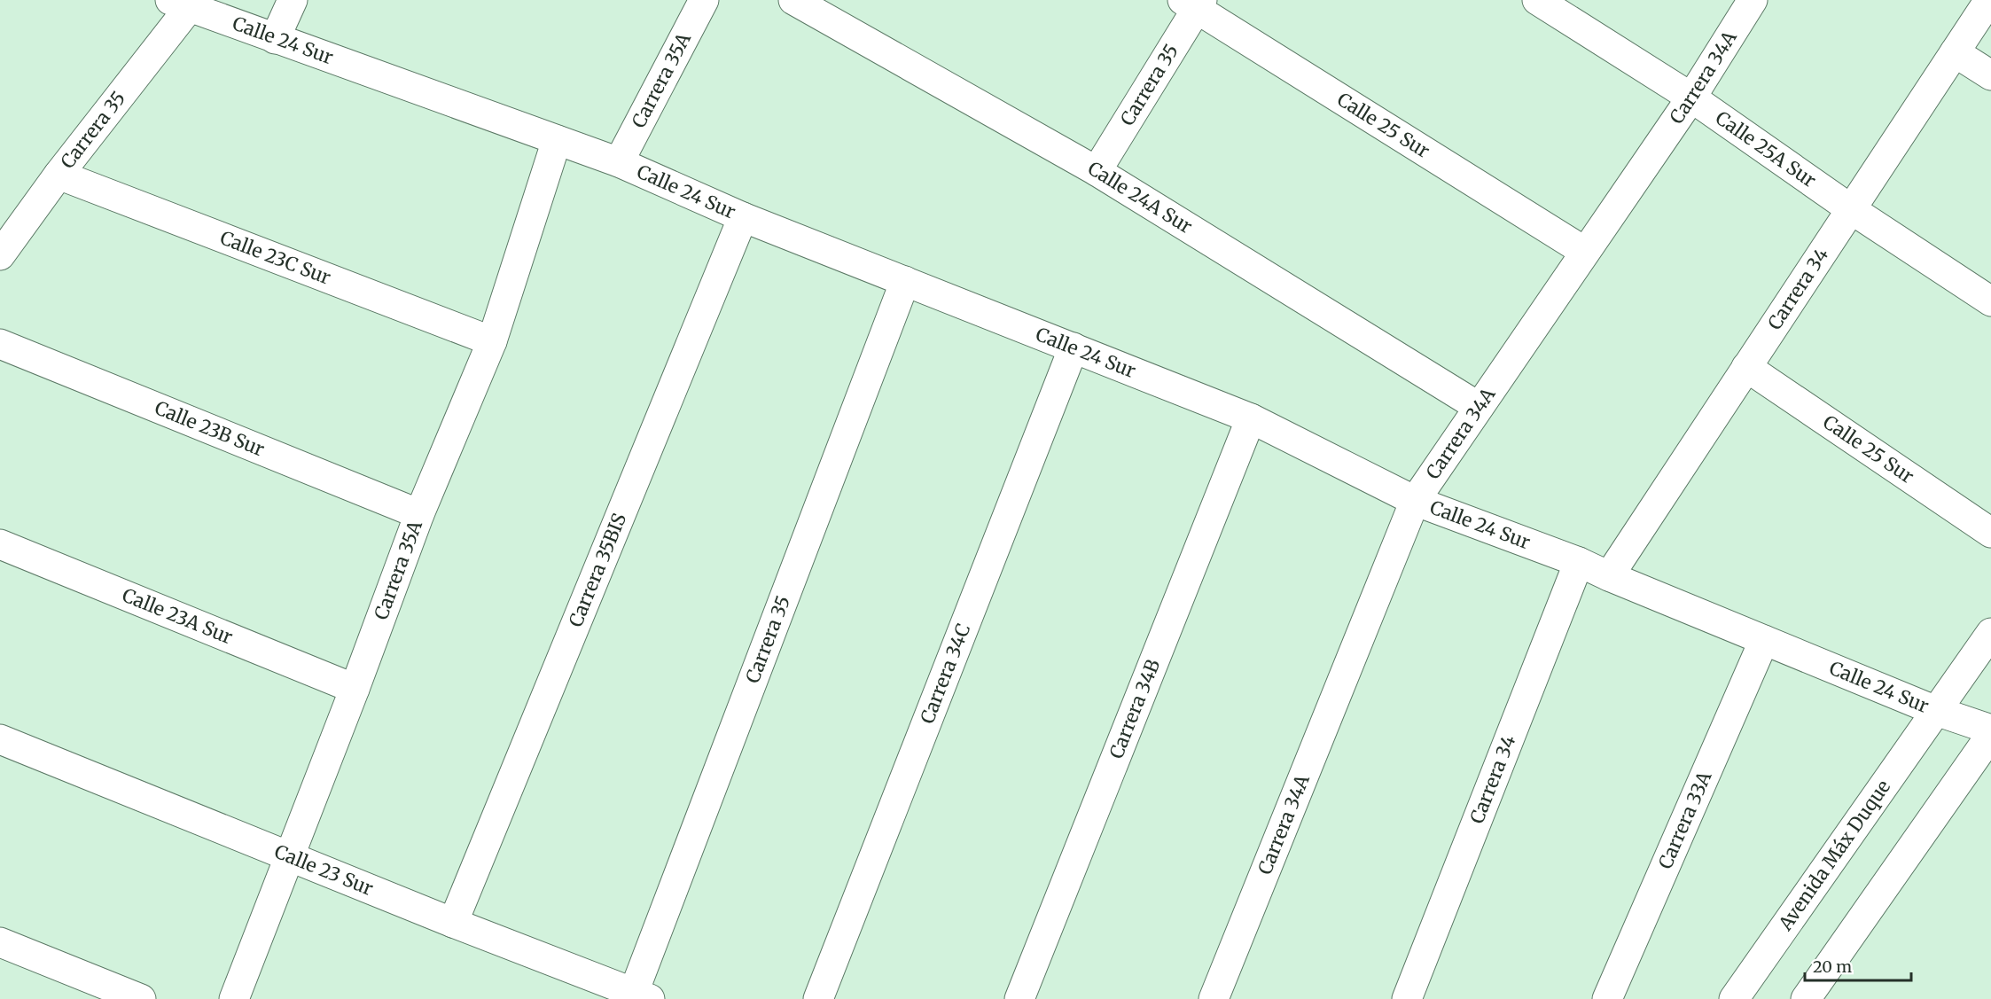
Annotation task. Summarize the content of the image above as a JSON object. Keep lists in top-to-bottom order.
{
  "streets": {
    "street": [
      "Calle 24 Sur",
      "Carrera 34A",
      "Carrera 35A",
      "Carrera 35",
      "Calle 25 Sur",
      "Calle 25A Sur",
      "Calle 24A Sur",
      "Calle 23C Sur",
      "Carrera 34",
      "Calle 23B Sur",
      "Carrera 35BIS",
      "Calle 23A Sur",
      "Carrera 34C",
      "Carrera 34B",
      "Carrera 33A",
      "Avenida Máx Duque",
      "Calle 23 Sur"
    ]
  },
  "crossings": [
    ["Calle 24 Sur", "Carrera 34A"],
    ["Calle 24 Sur", "Carrera 35A"],
    ["Calle 24 Sur", "Carrera 35"],
    ["Calle 24 Sur", "Carrera 34"],
    ["Calle 24 Sur", "Carrera 35BIS"],
    ["Calle 24 Sur", "Carrera 34C"],
    ["Calle 24 Sur", "Carrera 34B"],
    ["Calle 24 Sur", "Carrera 33A"],
    ["Calle 24 Sur", "Avenida Máx Duque"],
    ["Carrera 34A", "Calle 25 Sur"],
    ["Carrera 34A", "Calle 25A Sur"],
    ["Carrera 34A", "Calle 24A Sur"],
    ["Carrera 35A", "Calle 23C Sur"],
    ["Carrera 35A", "Calle 23B Sur"],
    ["Carrera 35A", "Calle 23A Sur"],
    ["Carrera 35A", "Calle 23 Sur"],
    ["Carrera 35", "Calle 25 Sur"],
    ["Carrera 35", "Calle 24A Sur"],
    ["Carrera 35", "Calle 23C Sur"],
    ["Carrera 35", "Calle 23 Sur"],
    ["Calle 25 Sur", "Carrera 34"],
    ["Calle 25A Sur", "Carrera 34"],
    ["Carrera 35BIS", "Calle 23 Sur"]
  ],
  "scale_bar": "20 m"
}
